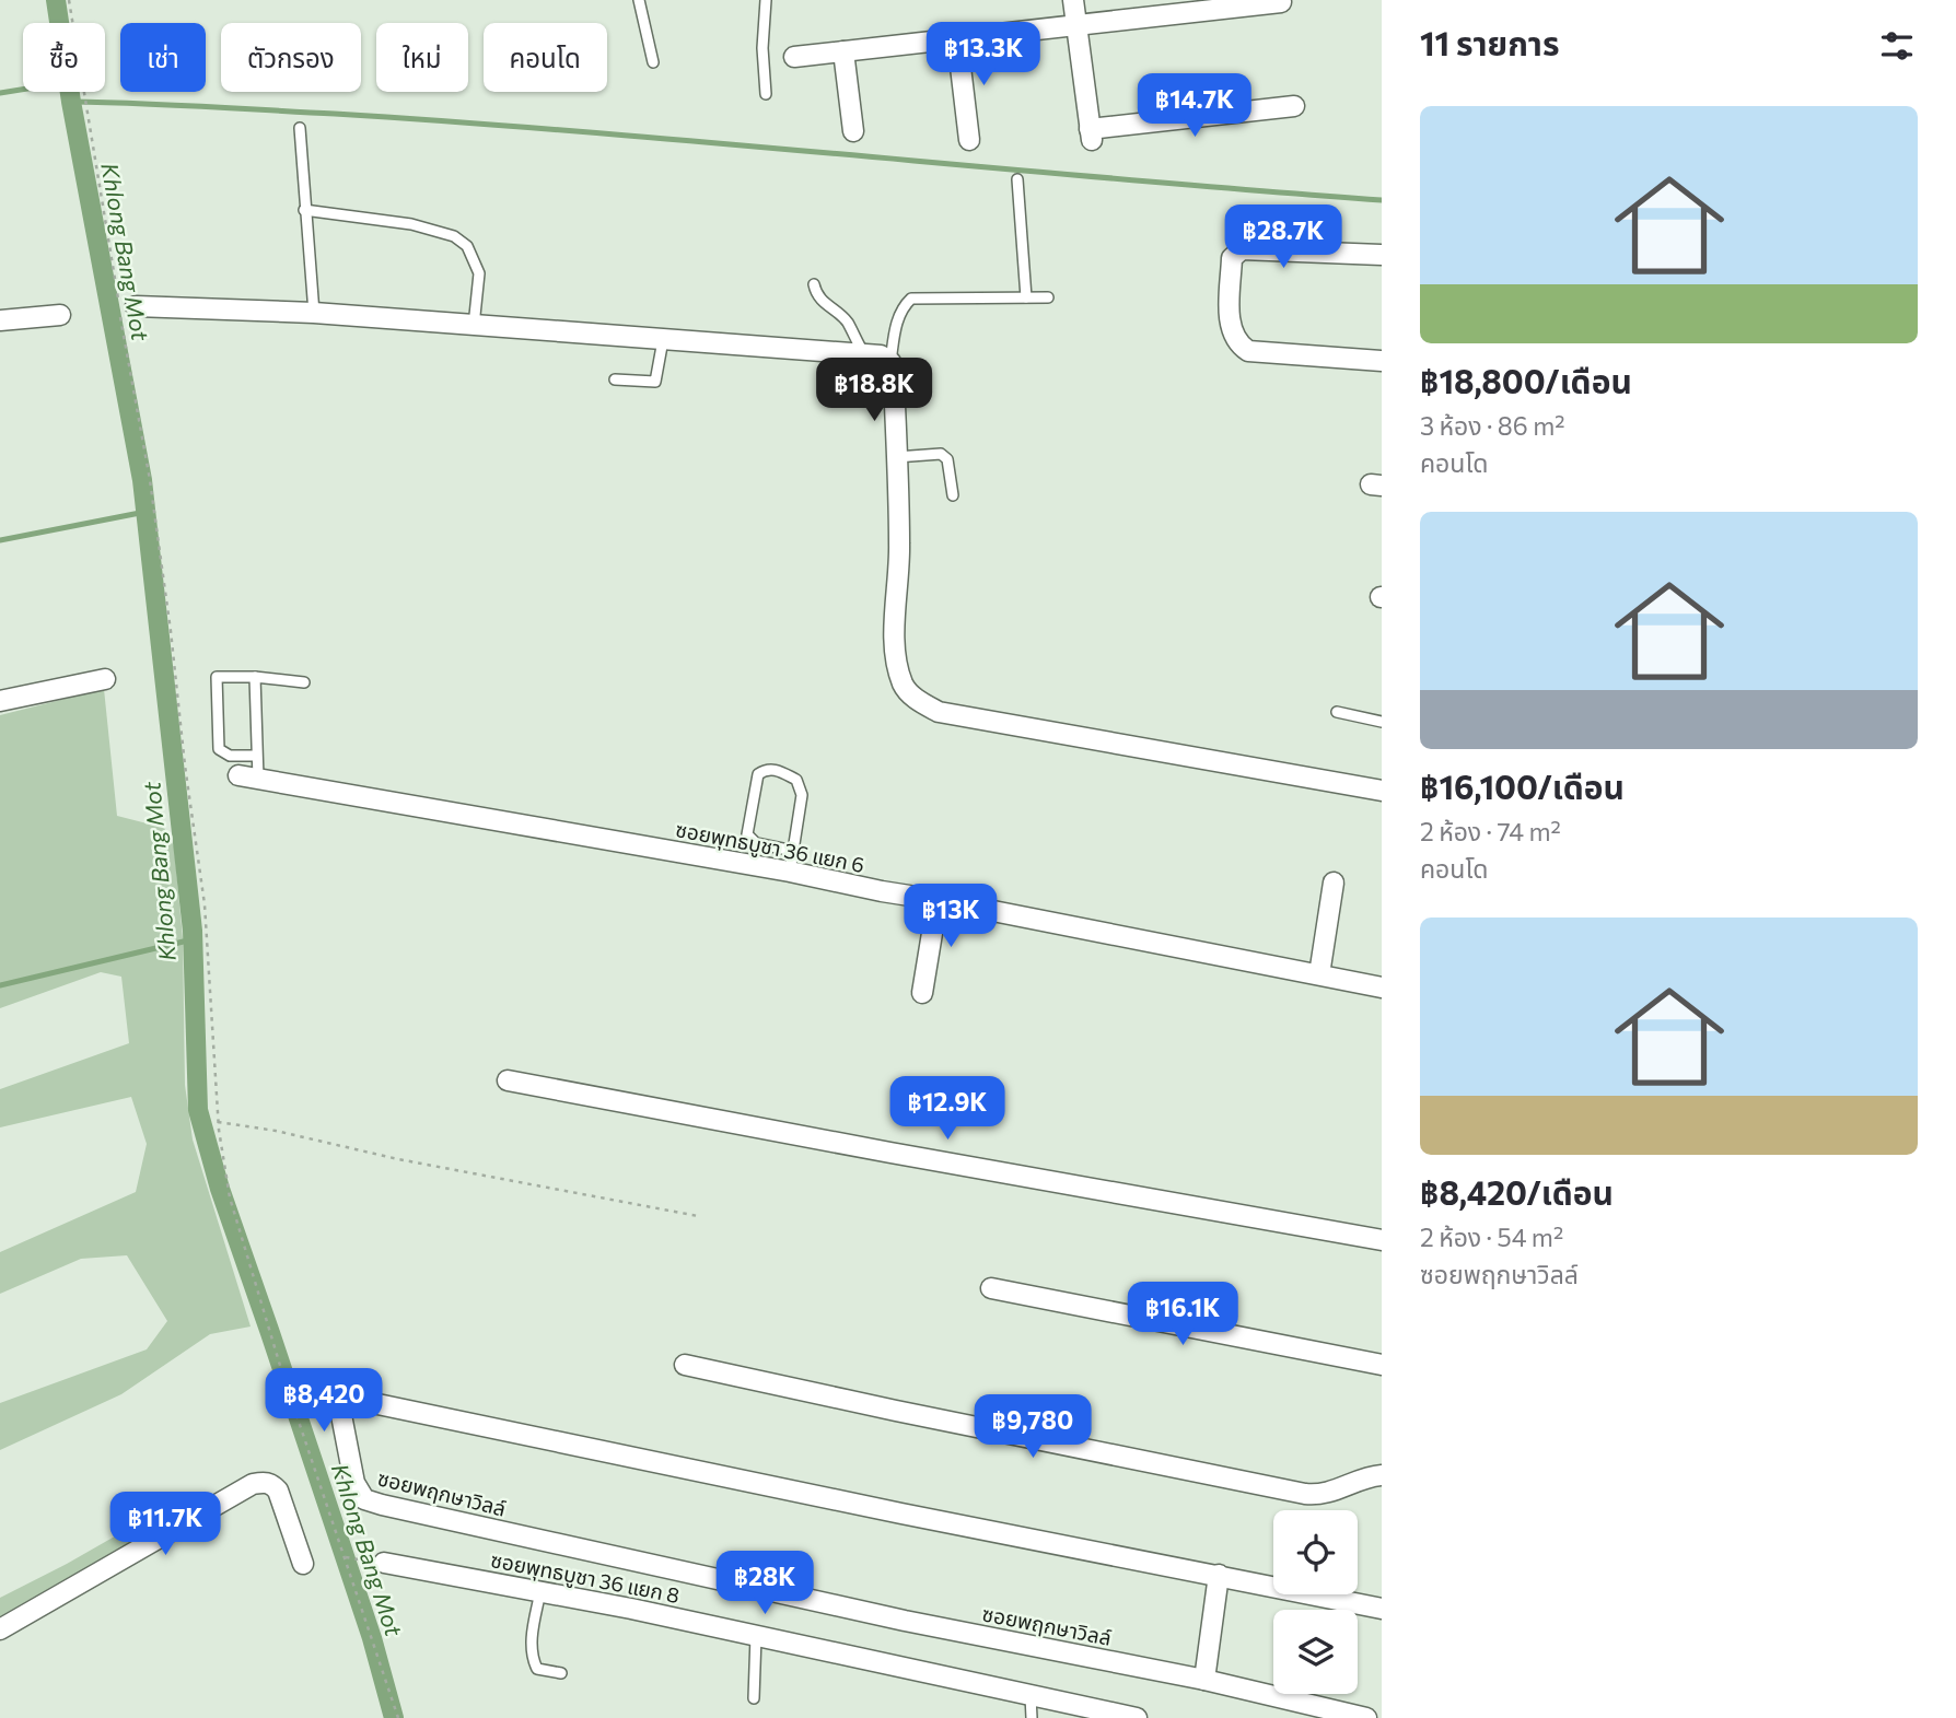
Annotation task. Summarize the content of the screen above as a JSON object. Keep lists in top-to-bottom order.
{
  "streets": {
    "street": ["ซอยพุทธบูชา 36 แยก 6", "ซอยพฤกษาวิลล์", "ซอยพุทธบูชา 36 แยก 8"]
  },
  "water": ["Khlong Bang Mot"],
  "page": {
    "heading": "11 รายการ",
    "price": [
      "฿13.3K",
      "฿14.7K",
      "฿28.7K",
      "฿18.8K",
      "฿13K",
      "฿12.9K",
      "฿16.1K",
      "฿8,420",
      "฿9,780",
      "฿11.7K",
      "฿28K"
    ],
    "chip": [
      "ซื้อ",
      "เช่า",
      "ตัวกรอง",
      "ใหม่",
      "คอนโด"
    ],
    "list": [
      {
        "name": "฿18,800/เดือน",
        "note": "3 ห้อง · 86 m² · คอนโด"
      },
      {
        "name": "฿16,100/เดือน",
        "note": "2 ห้อง · 74 m² · คอนโด"
      },
      {
        "name": "฿8,420/เดือน",
        "note": "2 ห้อง · 54 m² · ซอยพฤกษาวิลล์"
      }
    ]
  }
}
